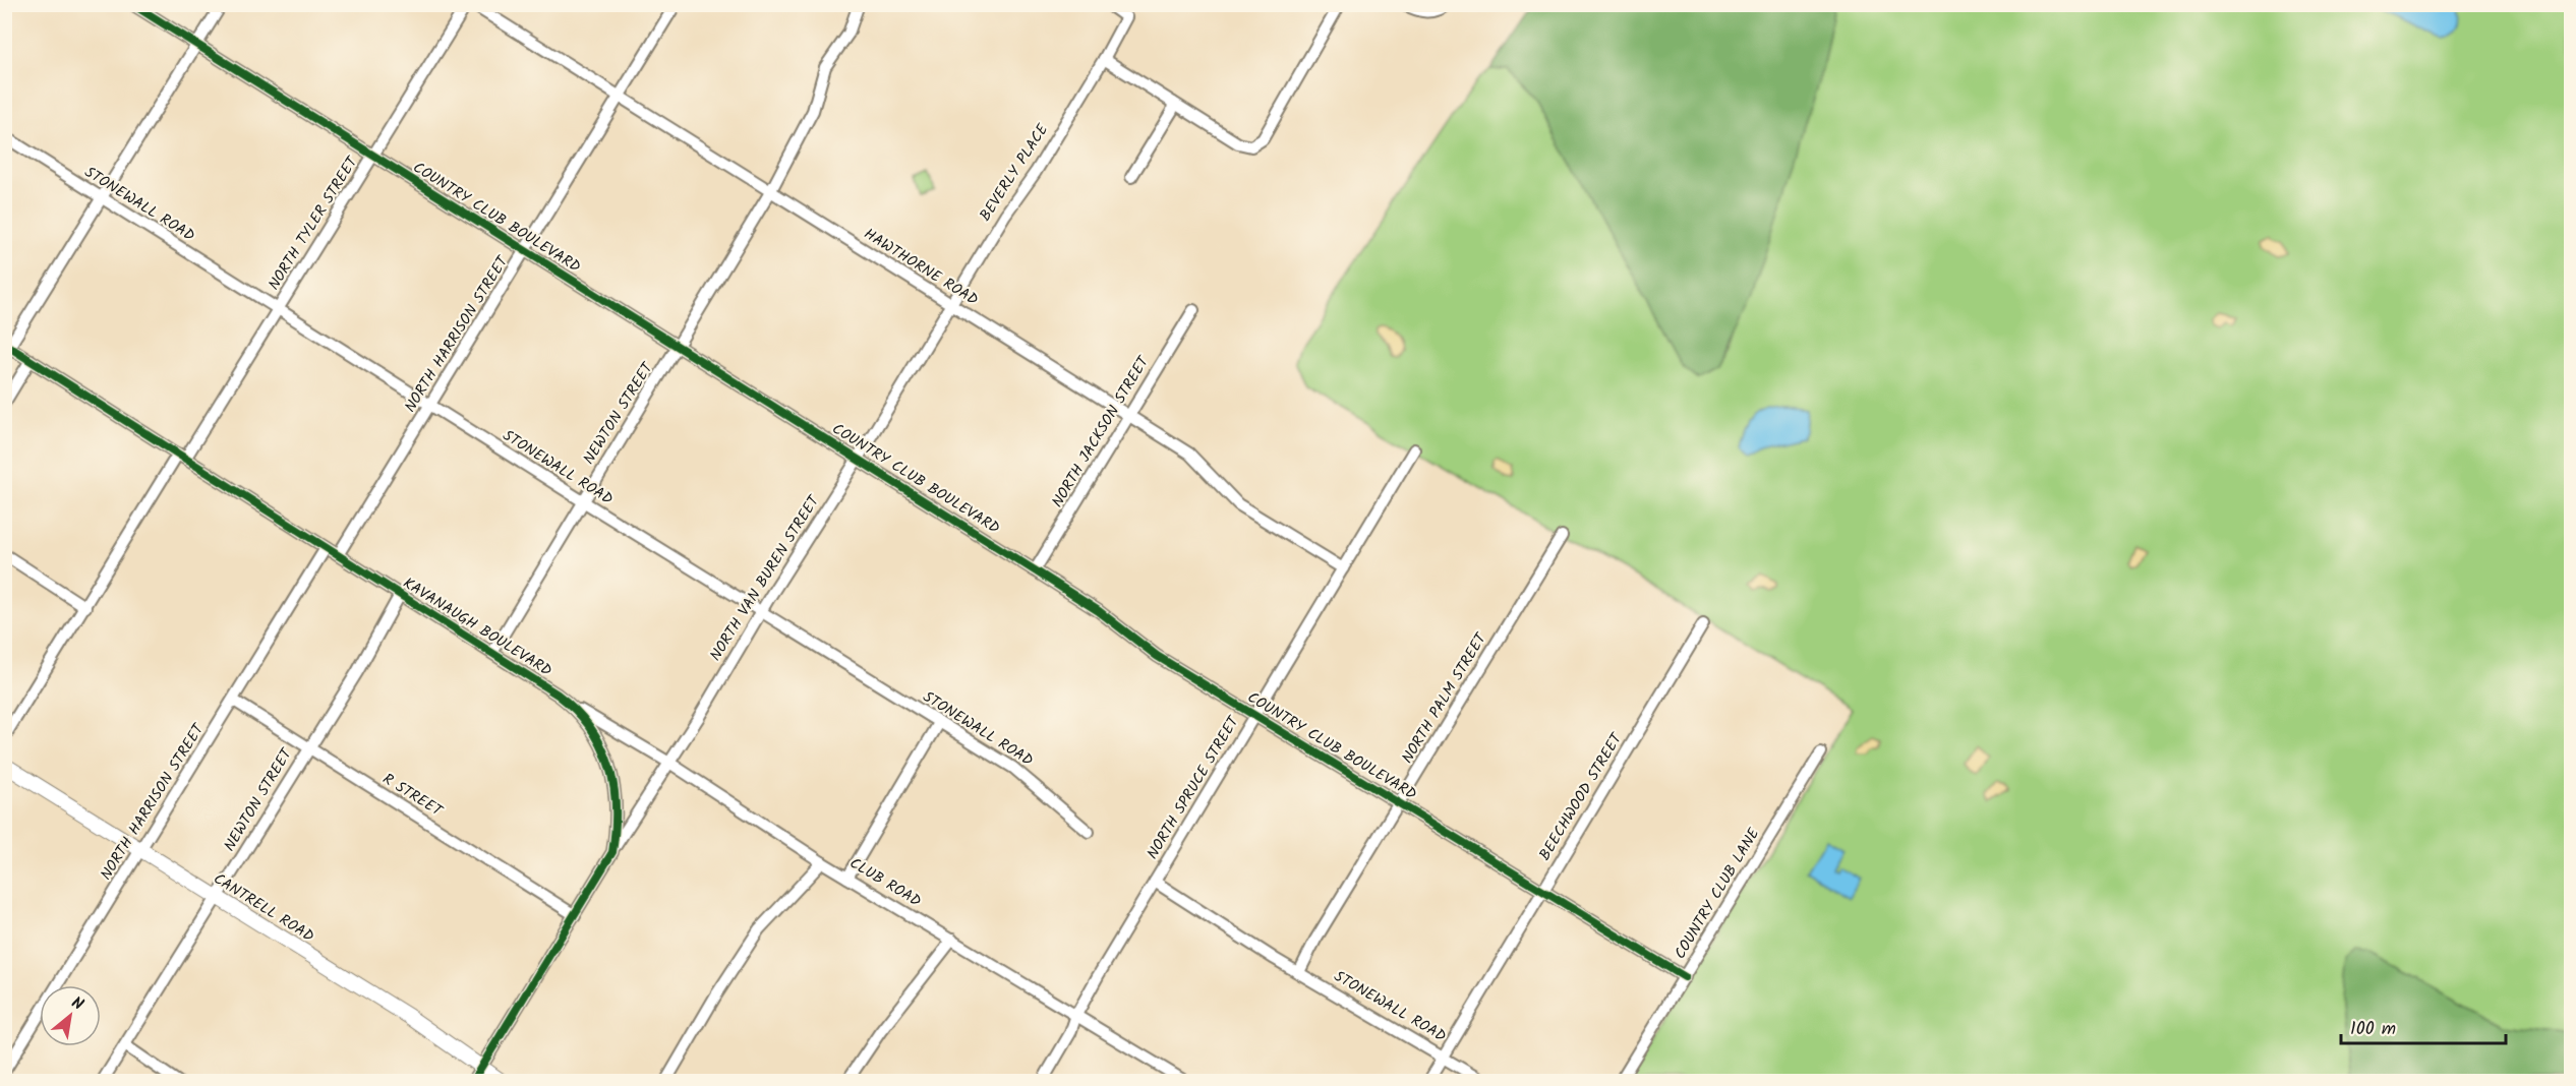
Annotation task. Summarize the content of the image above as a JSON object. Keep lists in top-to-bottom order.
{
  "streets": {
    "main road": ["CANTRELL ROAD"],
    "street": [
      "BEVERLY PLACE",
      "STONEWALL ROAD",
      "COUNTRY CLUB BOULEVARD",
      "NORTH TYLER STREET",
      "HAWTHORNE ROAD",
      "NORTH HARRISON STREET",
      "NEWTON STREET",
      "NORTH JACKSON STREET",
      "NORTH VAN BUREN STREET",
      "KAVANAUGH BOULEVARD",
      "NORTH PALM STREET",
      "NORTH SPRUCE STREET",
      "R STREET",
      "BEECHWOOD STREET",
      "CLUB ROAD",
      "COUNTRY CLUB LANE"
    ]
  },
  "crossings": [
    ["BEVERLY PLACE", "HAWTHORNE ROAD"],
    ["BEVERLY PLACE", "NORTH VAN BUREN STREET"],
    ["STONEWALL ROAD", "NORTH TYLER STREET"],
    ["STONEWALL ROAD", "NORTH HARRISON STREET"],
    ["STONEWALL ROAD", "NEWTON STREET"],
    ["STONEWALL ROAD", "NORTH VAN BUREN STREET"],
    ["STONEWALL ROAD", "NORTH PALM STREET"],
    ["STONEWALL ROAD", "NORTH SPRUCE STREET"],
    ["STONEWALL ROAD", "BEECHWOOD STREET"],
    ["COUNTRY CLUB BOULEVARD", "NORTH TYLER STREET"],
    ["COUNTRY CLUB BOULEVARD", "NORTH HARRISON STREET"],
    ["COUNTRY CLUB BOULEVARD", "NEWTON STREET"],
    ["COUNTRY CLUB BOULEVARD", "NORTH JACKSON STREET"],
    ["COUNTRY CLUB BOULEVARD", "NORTH VAN BUREN STREET"],
    ["COUNTRY CLUB BOULEVARD", "NORTH PALM STREET"],
    ["COUNTRY CLUB BOULEVARD", "NORTH SPRUCE STREET"],
    ["COUNTRY CLUB BOULEVARD", "BEECHWOOD STREET"],
    ["COUNTRY CLUB BOULEVARD", "COUNTRY CLUB LANE"],
    ["NORTH TYLER STREET", "KAVANAUGH BOULEVARD"],
    ["HAWTHORNE ROAD", "NORTH HARRISON STREET"],
    ["HAWTHORNE ROAD", "NEWTON STREET"],
    ["HAWTHORNE ROAD", "NORTH JACKSON STREET"],
    ["HAWTHORNE ROAD", "NORTH SPRUCE STREET"],
    ["NORTH HARRISON STREET", "KAVANAUGH BOULEVARD"],
    ["NORTH HARRISON STREET", "R STREET"],
    ["NORTH HARRISON STREET", "CANTRELL ROAD"],
    ["NEWTON STREET", "KAVANAUGH BOULEVARD"],
    ["NEWTON STREET", "R STREET"],
    ["NEWTON STREET", "CANTRELL ROAD"],
    ["NORTH VAN BUREN STREET", "KAVANAUGH BOULEVARD"],
    ["NORTH VAN BUREN STREET", "CLUB ROAD"],
    ["KAVANAUGH BOULEVARD", "R STREET"],
    ["KAVANAUGH BOULEVARD", "CLUB ROAD"],
    ["KAVANAUGH BOULEVARD", "CANTRELL ROAD"],
    ["NORTH SPRUCE STREET", "CLUB ROAD"]
  ],
  "scale_bar": "100 m",
  "north": "top right"
}
